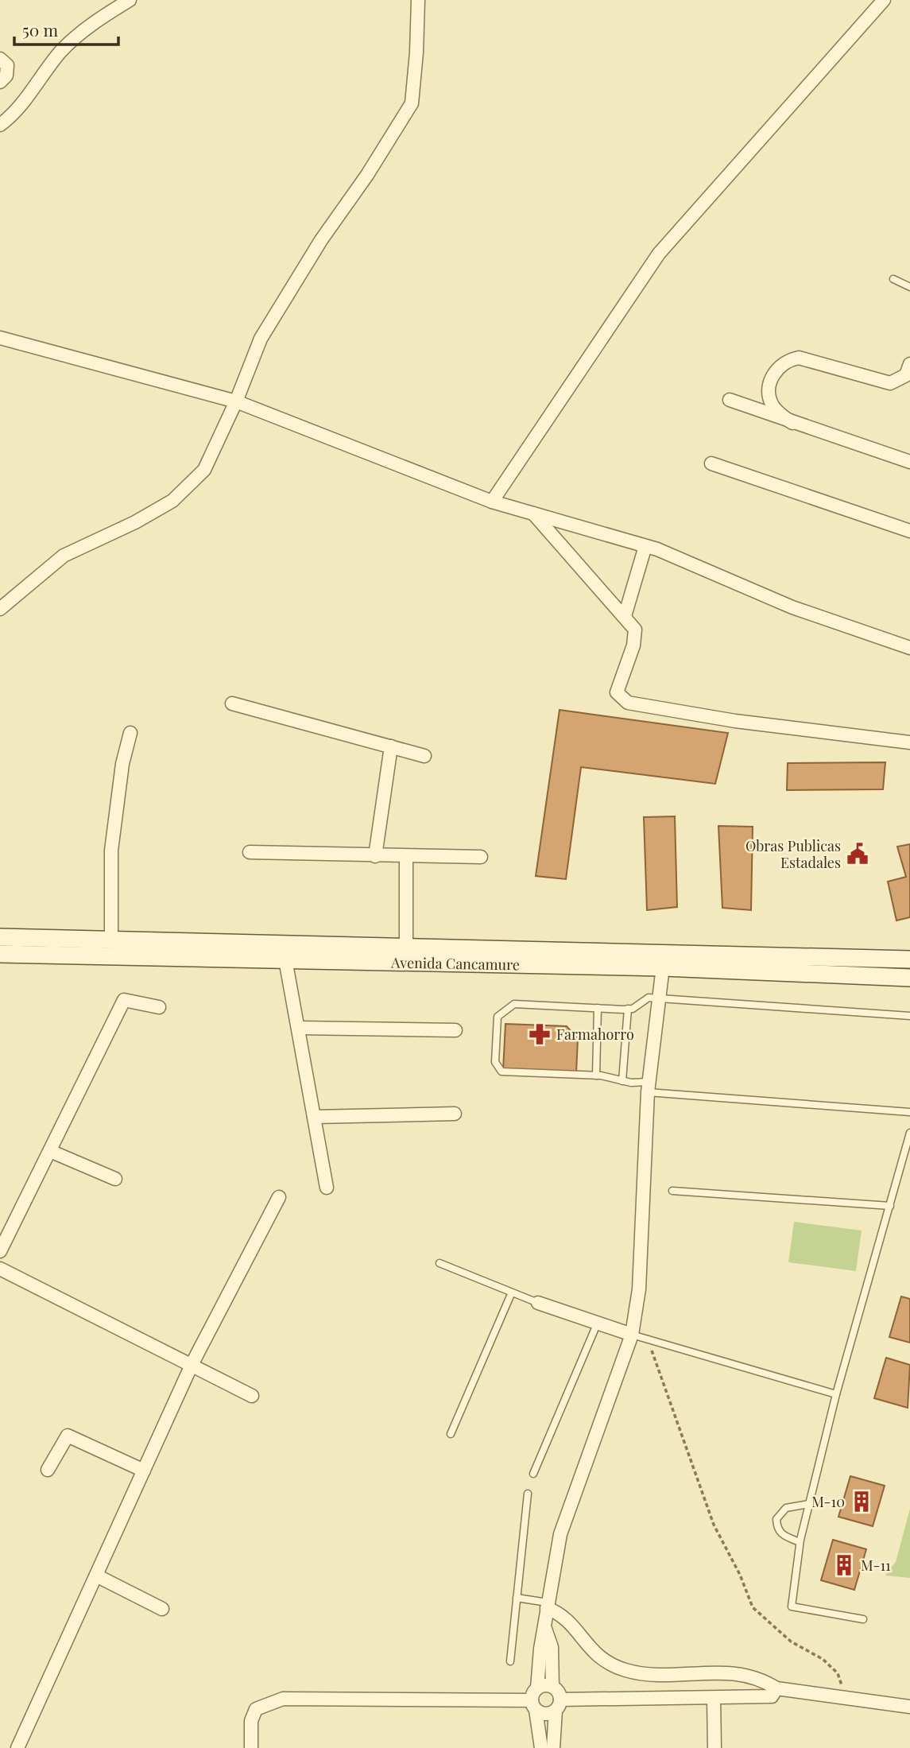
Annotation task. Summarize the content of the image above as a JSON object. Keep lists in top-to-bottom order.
{
  "streets": {
    "main road": ["Avenida Cancamure"]
  },
  "places": {
    "public building": ["Obras Publicas Estadales"],
    "pharmacy": ["Farmahorro"],
    "building": ["M-10", "M-11"]
  },
  "scale_bar": "50 m"
}
